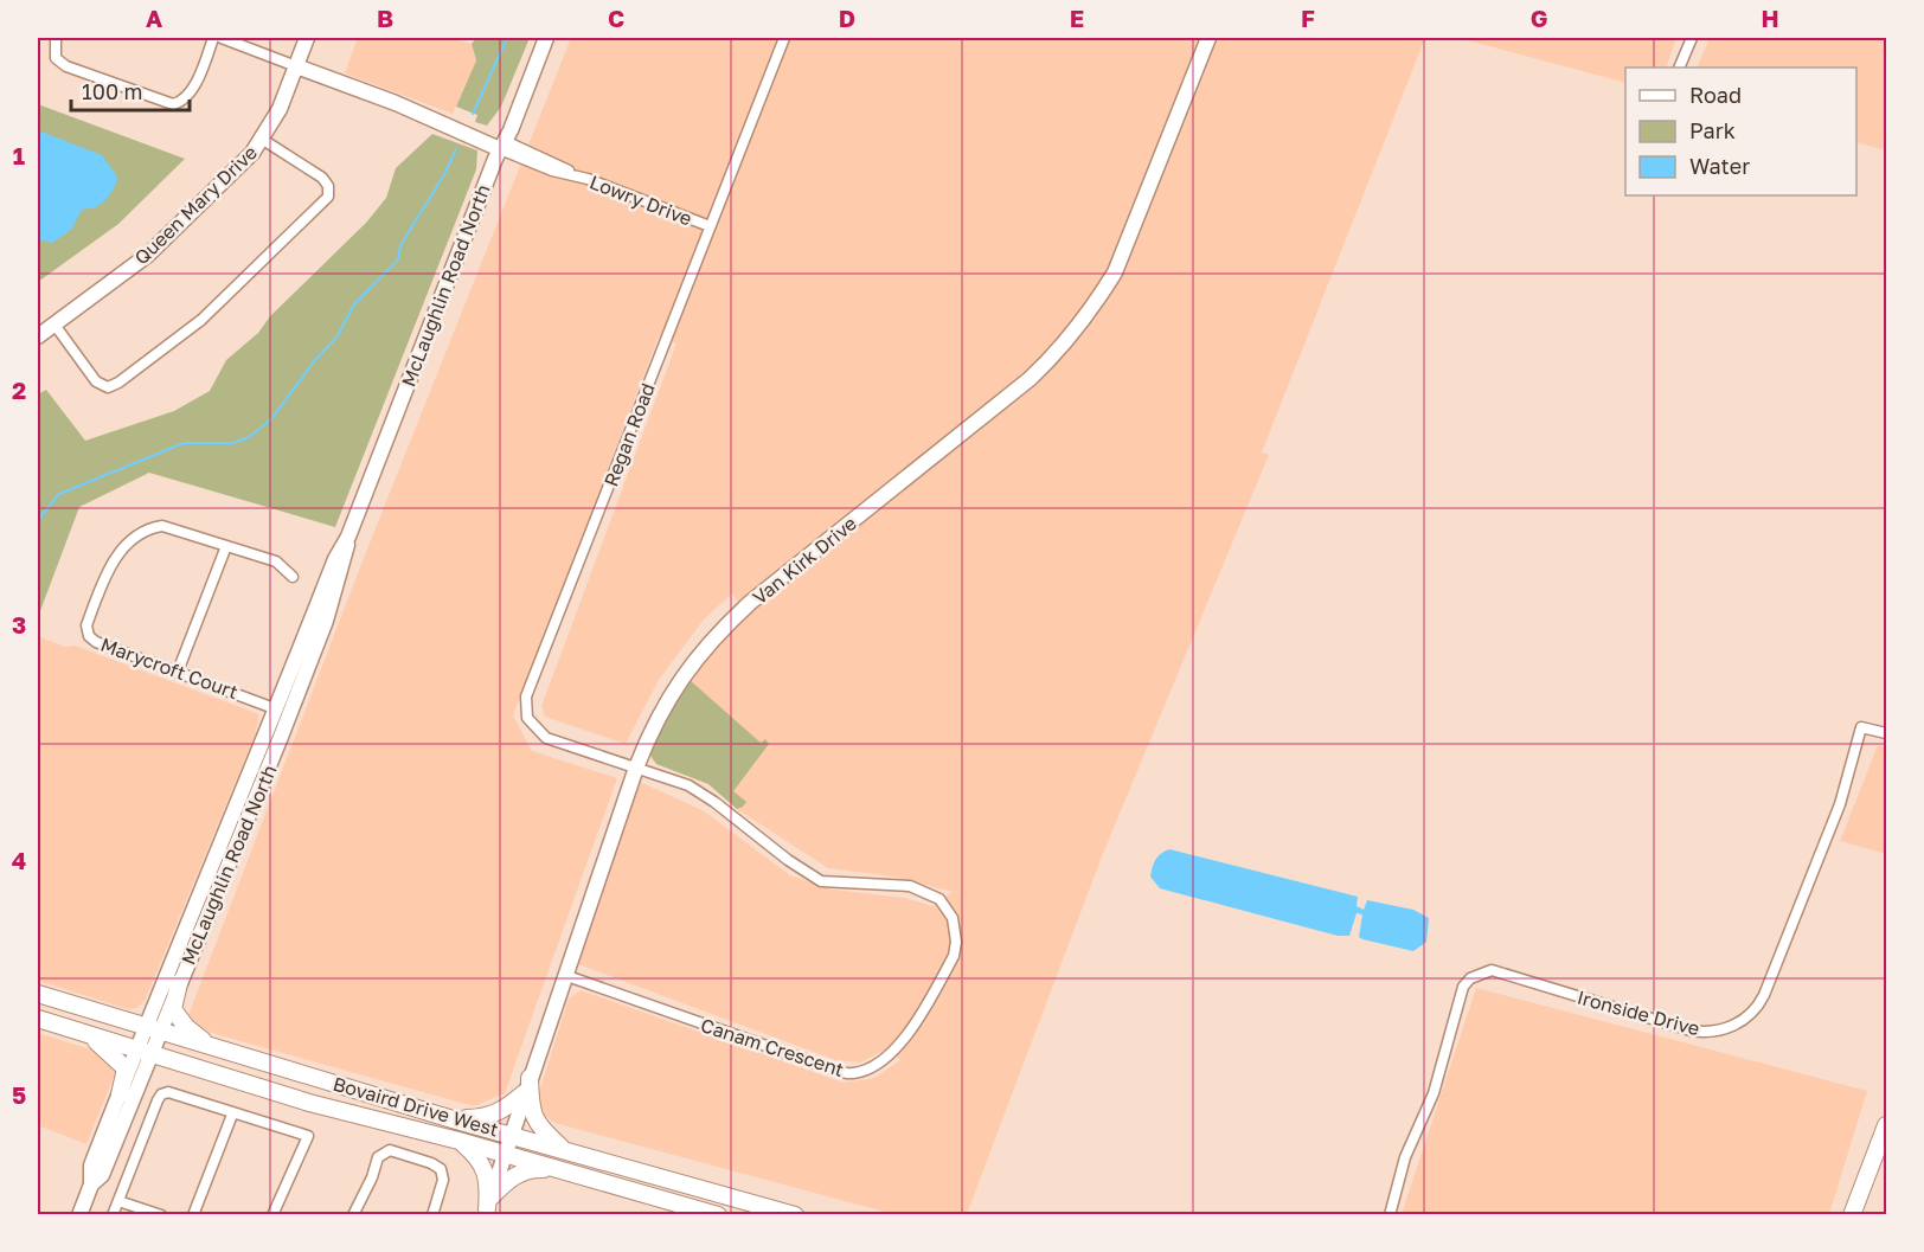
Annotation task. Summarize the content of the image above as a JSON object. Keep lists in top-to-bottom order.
{
  "streets": {
    "main road": ["Bovaird Drive West"],
    "street": [
      "Lowry Drive",
      "Queen Mary Drive",
      "McLaughlin Road North",
      "Regan Road",
      "Van Kirk Drive",
      "Marycroft Court",
      "Ironside Drive",
      "Canam Crescent"
    ]
  },
  "crossings": [
    ["Lowry Drive", "McLaughlin Road North"],
    ["Lowry Drive", "Regan Road"],
    ["McLaughlin Road North", "Marycroft Court"],
    ["McLaughlin Road North", "Bovaird Drive West"],
    ["Regan Road", "Van Kirk Drive"],
    ["Regan Road", "Canam Crescent"],
    ["Van Kirk Drive", "Canam Crescent"],
    ["Van Kirk Drive", "Bovaird Drive West"]
  ],
  "legend": ["Road", "Park", "Water"],
  "scale_bar": "100 m",
  "grid": {
    "columns": [
      "A",
      "B",
      "C",
      "D",
      "E",
      "F",
      "G",
      "H"
    ],
    "rows": [
      "1",
      "2",
      "3",
      "4",
      "5"
    ]
  }
}
